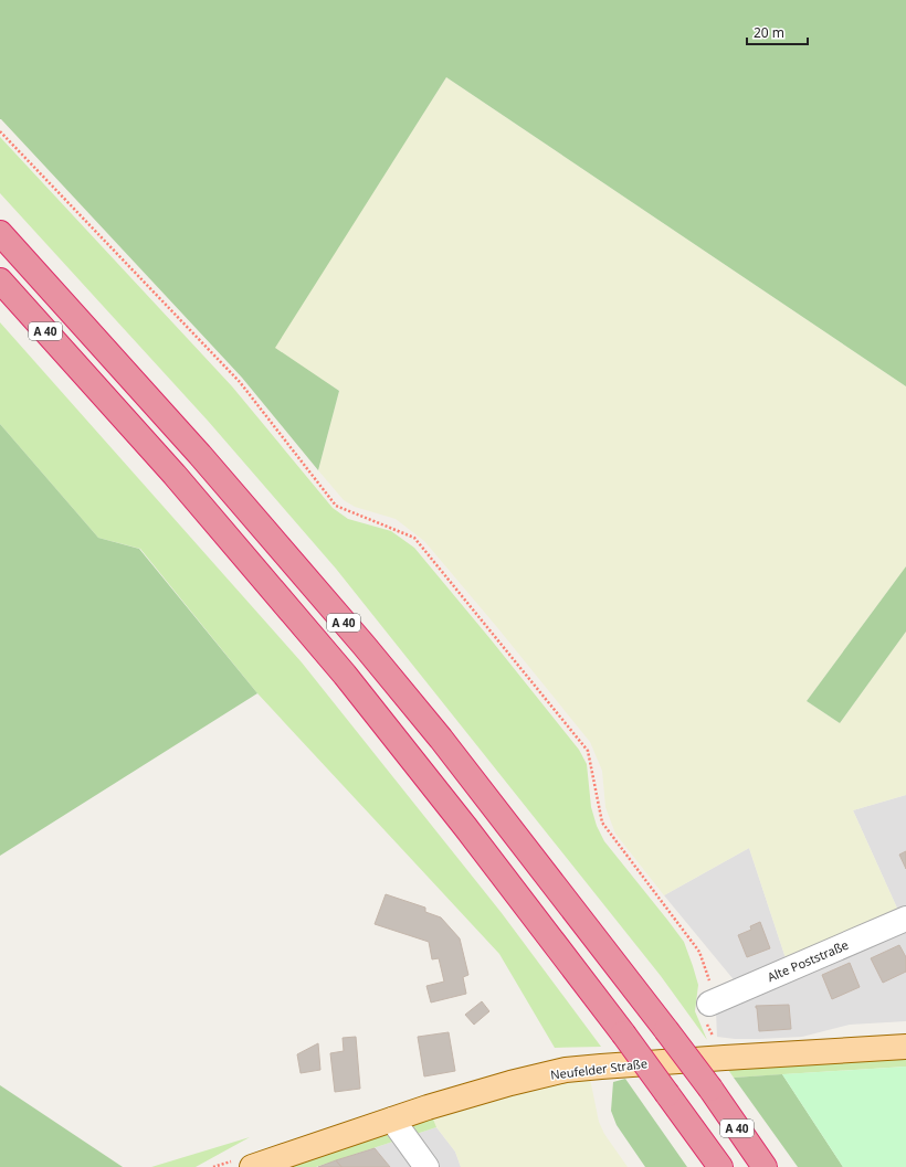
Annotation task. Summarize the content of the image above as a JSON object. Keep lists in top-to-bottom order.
{
  "streets": {
    "highway": ["A 40"],
    "main road": ["Neufelder Straße"],
    "street": ["Alte Poststraße"]
  },
  "scale_bar": "20 m"
}
